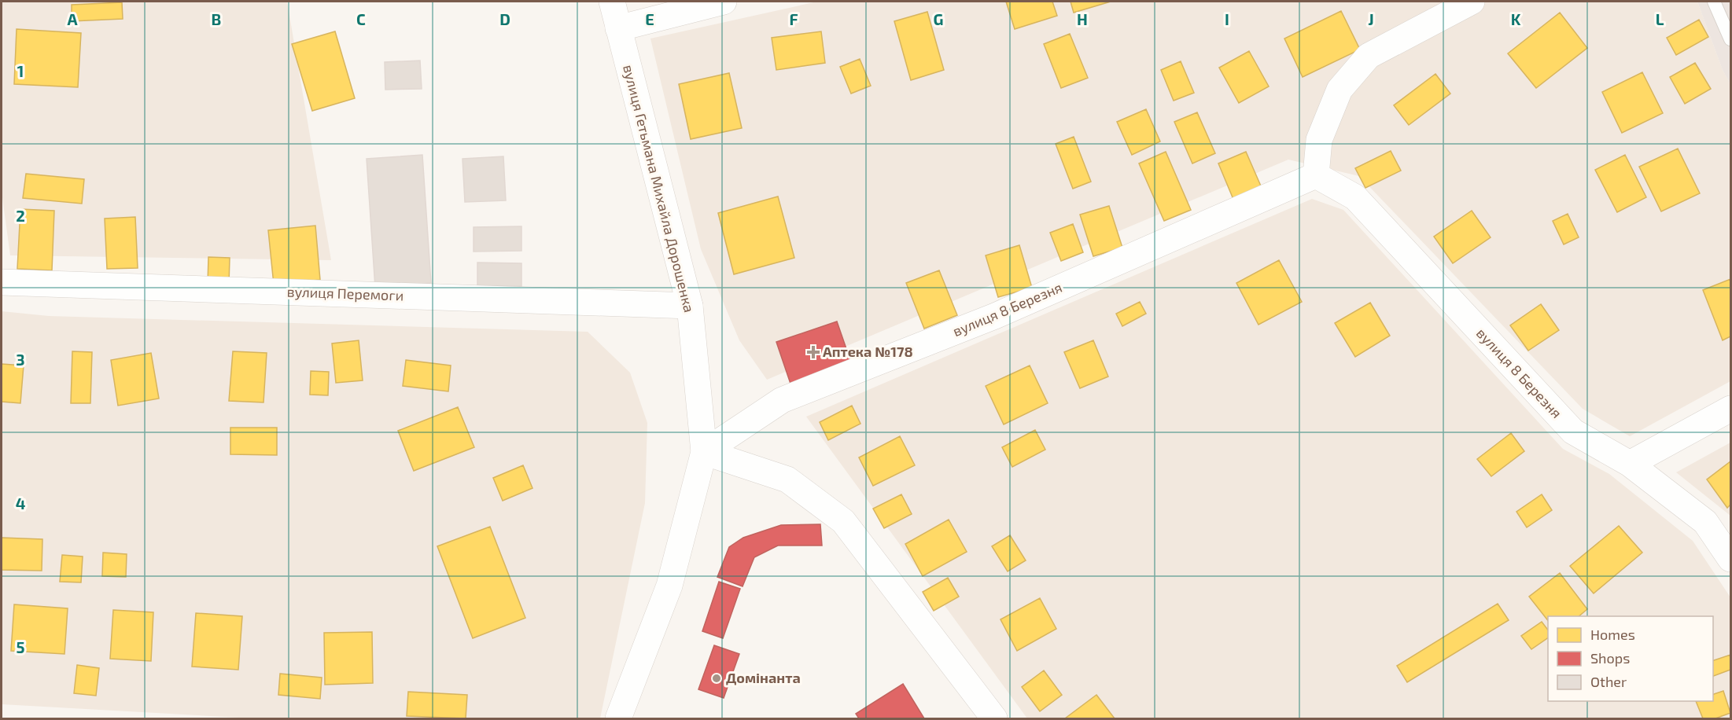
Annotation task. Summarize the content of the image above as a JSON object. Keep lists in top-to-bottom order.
{
  "streets": {
    "street": ["вулиця Гетьмана Михайла Дорошенка", "вулиця Перемоги", "вулиця 8 Березня"]
  },
  "crossings": [
    ["вулиця Гетьмана Михайла Дорошенка", "вулиця Перемоги"],
    ["вулиця Гетьмана Михайла Дорошенка", "вулиця 8 Березня"]
  ],
  "places": {
    "health": ["Аптека №178"],
    "other": ["Домінанта"]
  },
  "legend": ["Homes", "Shops", "Other"],
  "grid": {
    "columns": [
      "A",
      "B",
      "C",
      "D",
      "E",
      "F",
      "G",
      "H",
      "I",
      "J",
      "K",
      "L"
    ],
    "rows": [
      "1",
      "2",
      "3",
      "4",
      "5"
    ]
  }
}
